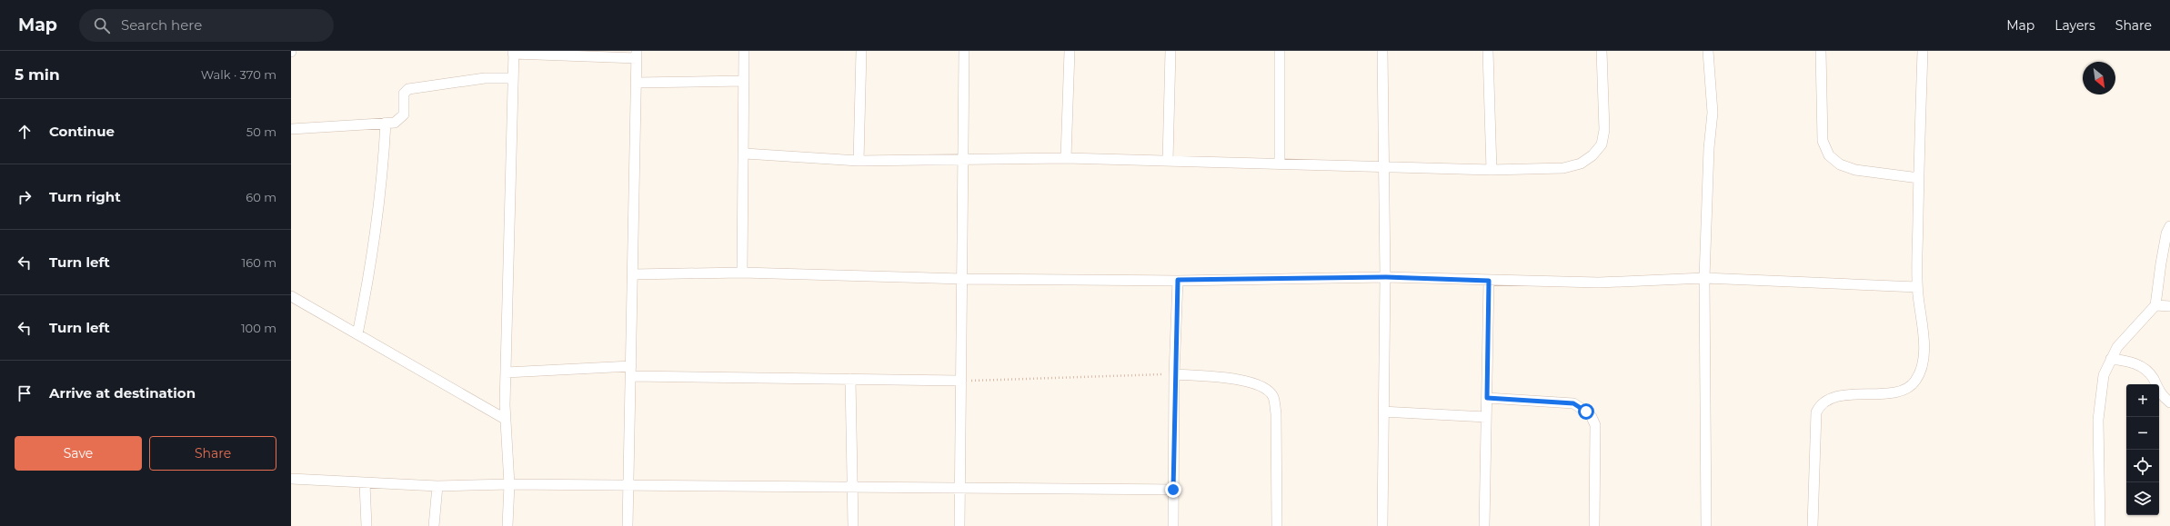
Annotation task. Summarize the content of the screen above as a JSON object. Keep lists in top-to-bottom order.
{
  "north": "bottom right",
  "page": {
    "header": "Map",
    "search": "Search here",
    "nav": ["Map", "Layers", "Share"],
    "heading": ["5 min", "Walk · 370 m"],
    "list": [
      ["Continue", "50 m"],
      ["Turn right", "60 m"],
      ["Turn left", "160 m"],
      ["Turn left", "100 m"],
      "Arrive at destination"
    ],
    "map_buttons": ["+", "−"],
    "buttons": ["Save", "Share"]
  }
}
